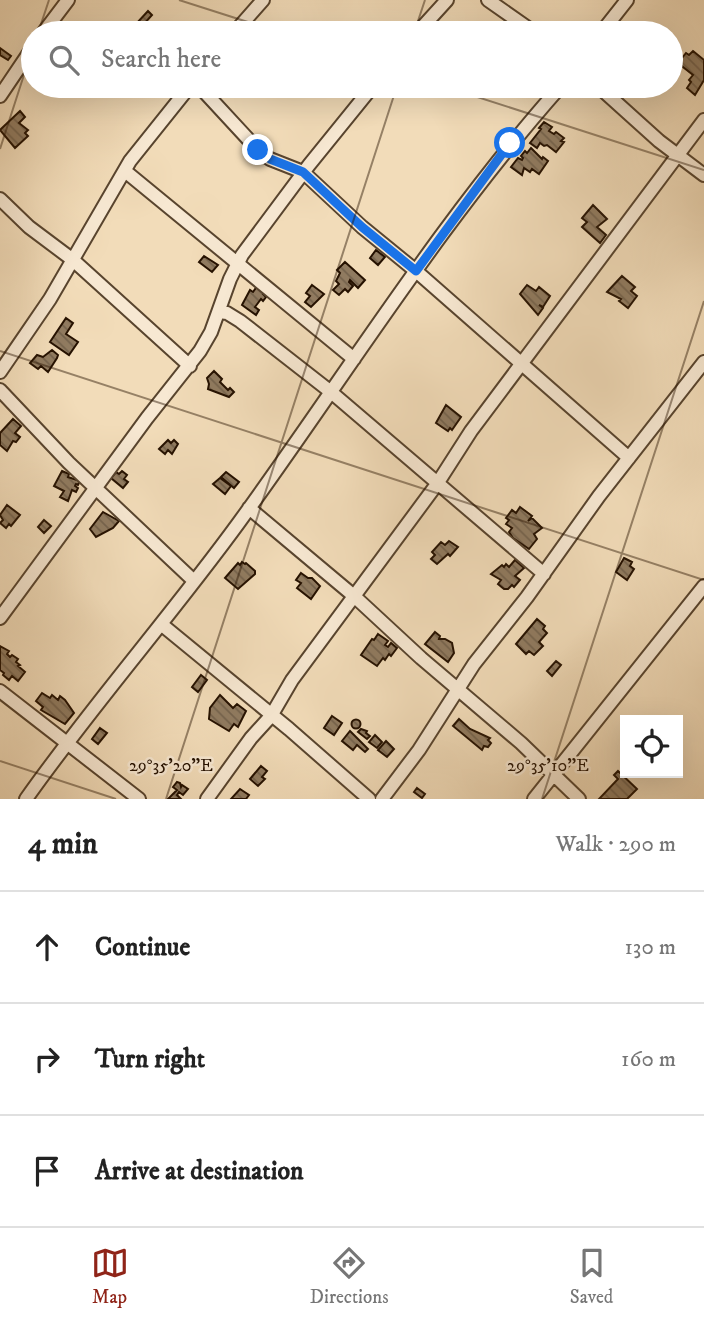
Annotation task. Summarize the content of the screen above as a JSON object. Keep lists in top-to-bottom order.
{
  "page": {
    "search": "Search here",
    "heading": ["4 min", "Walk · 290 m"],
    "list": [
      ["Continue", "130 m"],
      ["Turn right", "160 m"],
      "Arrive at destination"
    ],
    "nav": ["Map", "Directions", "Saved"]
  },
  "coordinates": ["29°35'20\"E", "29°35'10\"E"]
}
